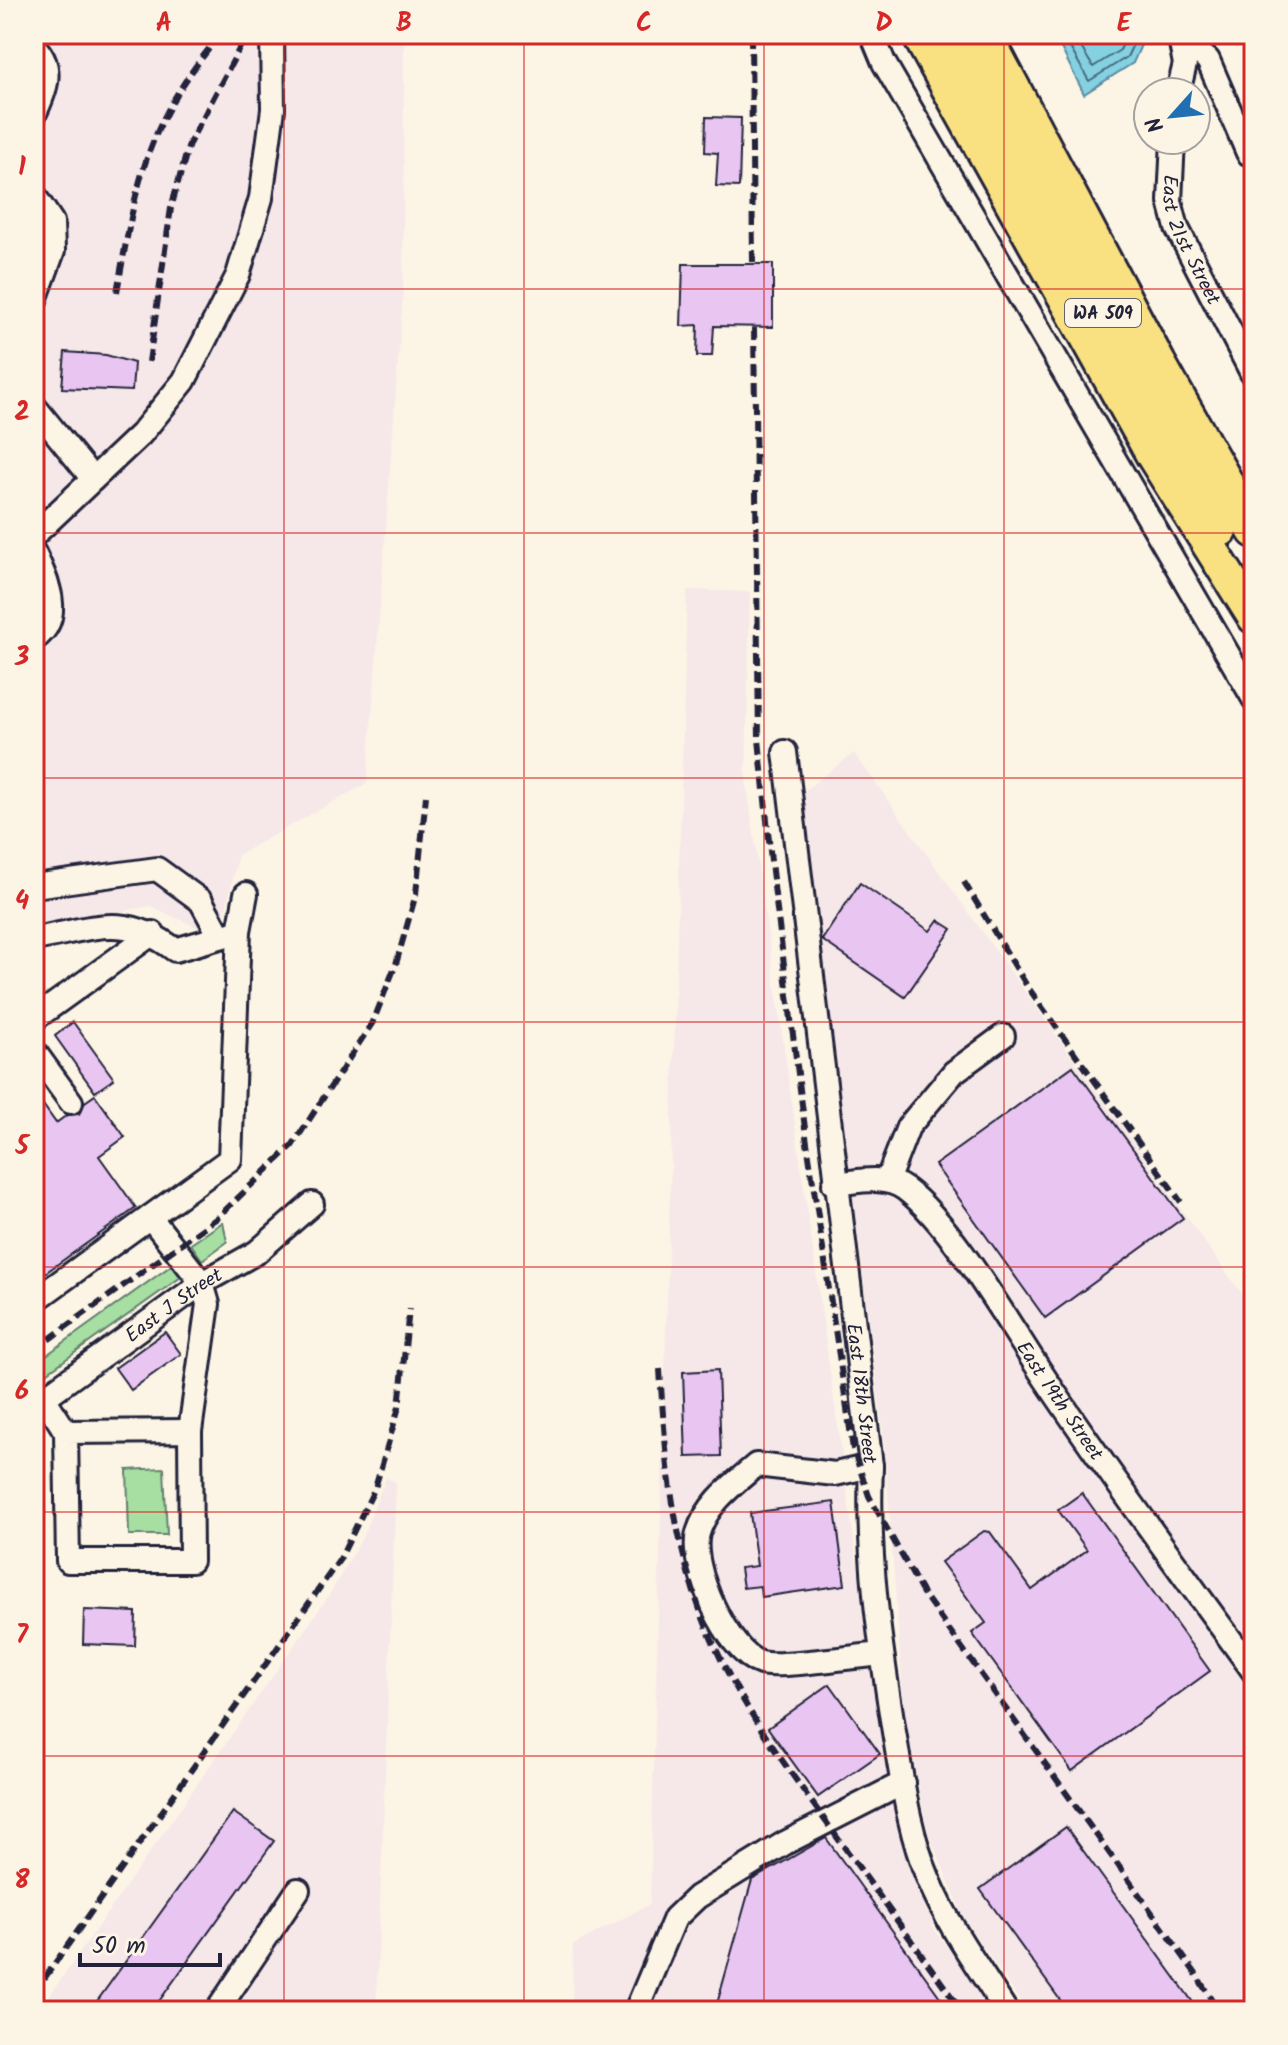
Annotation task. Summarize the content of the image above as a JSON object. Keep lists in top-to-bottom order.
{
  "streets": {
    "highway": ["WA 509"],
    "street": [
      "East 21st Street",
      "East J Street",
      "East 18th Street",
      "East 19th Street"
    ]
  },
  "scale_bar": "50 m",
  "north": "bottom left",
  "grid": {
    "columns": [
      "A",
      "B",
      "C",
      "D",
      "E"
    ],
    "rows": [
      "1",
      "2",
      "3",
      "4",
      "5",
      "6",
      "7",
      "8"
    ]
  }
}
